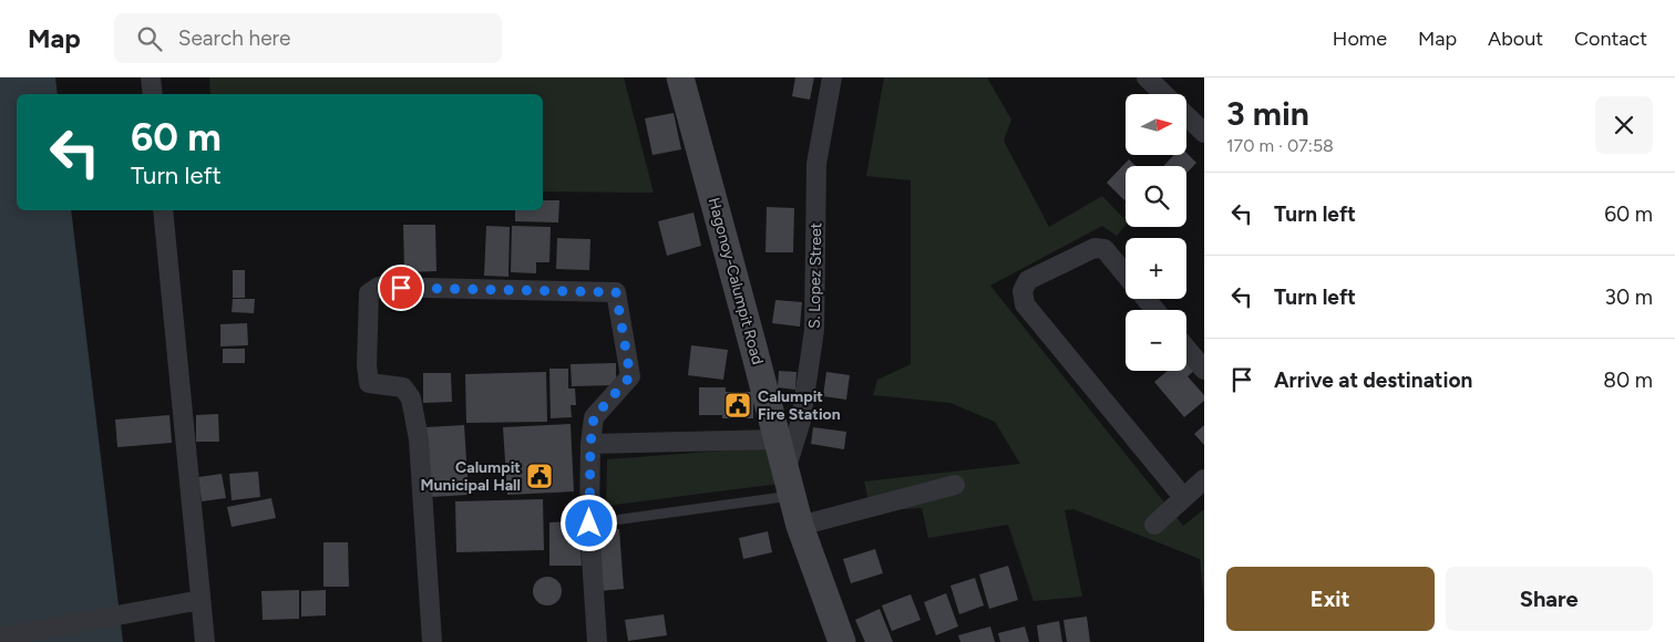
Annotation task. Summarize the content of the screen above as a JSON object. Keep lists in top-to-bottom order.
{
  "streets": {
    "main road": ["Hagonoy-Calumpit Road"],
    "street": ["S. Lopez Street"]
  },
  "crossings": [
    ["S. Lopez Street", "Hagonoy-Calumpit Road"]
  ],
  "places": {
    "public building": ["Calumpit Fire Station", "Calumpit Municipal Hall"]
  },
  "north": "right",
  "page": {
    "header": "Map",
    "search": "Search here",
    "nav": [
      "Home",
      "Map",
      "About",
      "Contact"
    ],
    "heading": ["3 min", "170 m · 07:58"],
    "map_buttons": ["+", "−"],
    "turn": ["60 m", "Turn left"],
    "list": [
      {
        "name": "Turn left",
        "value": "60 m"
      },
      {
        "name": "Turn left",
        "value": "30 m"
      },
      {
        "name": "Arrive at destination",
        "value": "80 m"
      }
    ],
    "buttons": ["Exit", "Share"]
  }
}
